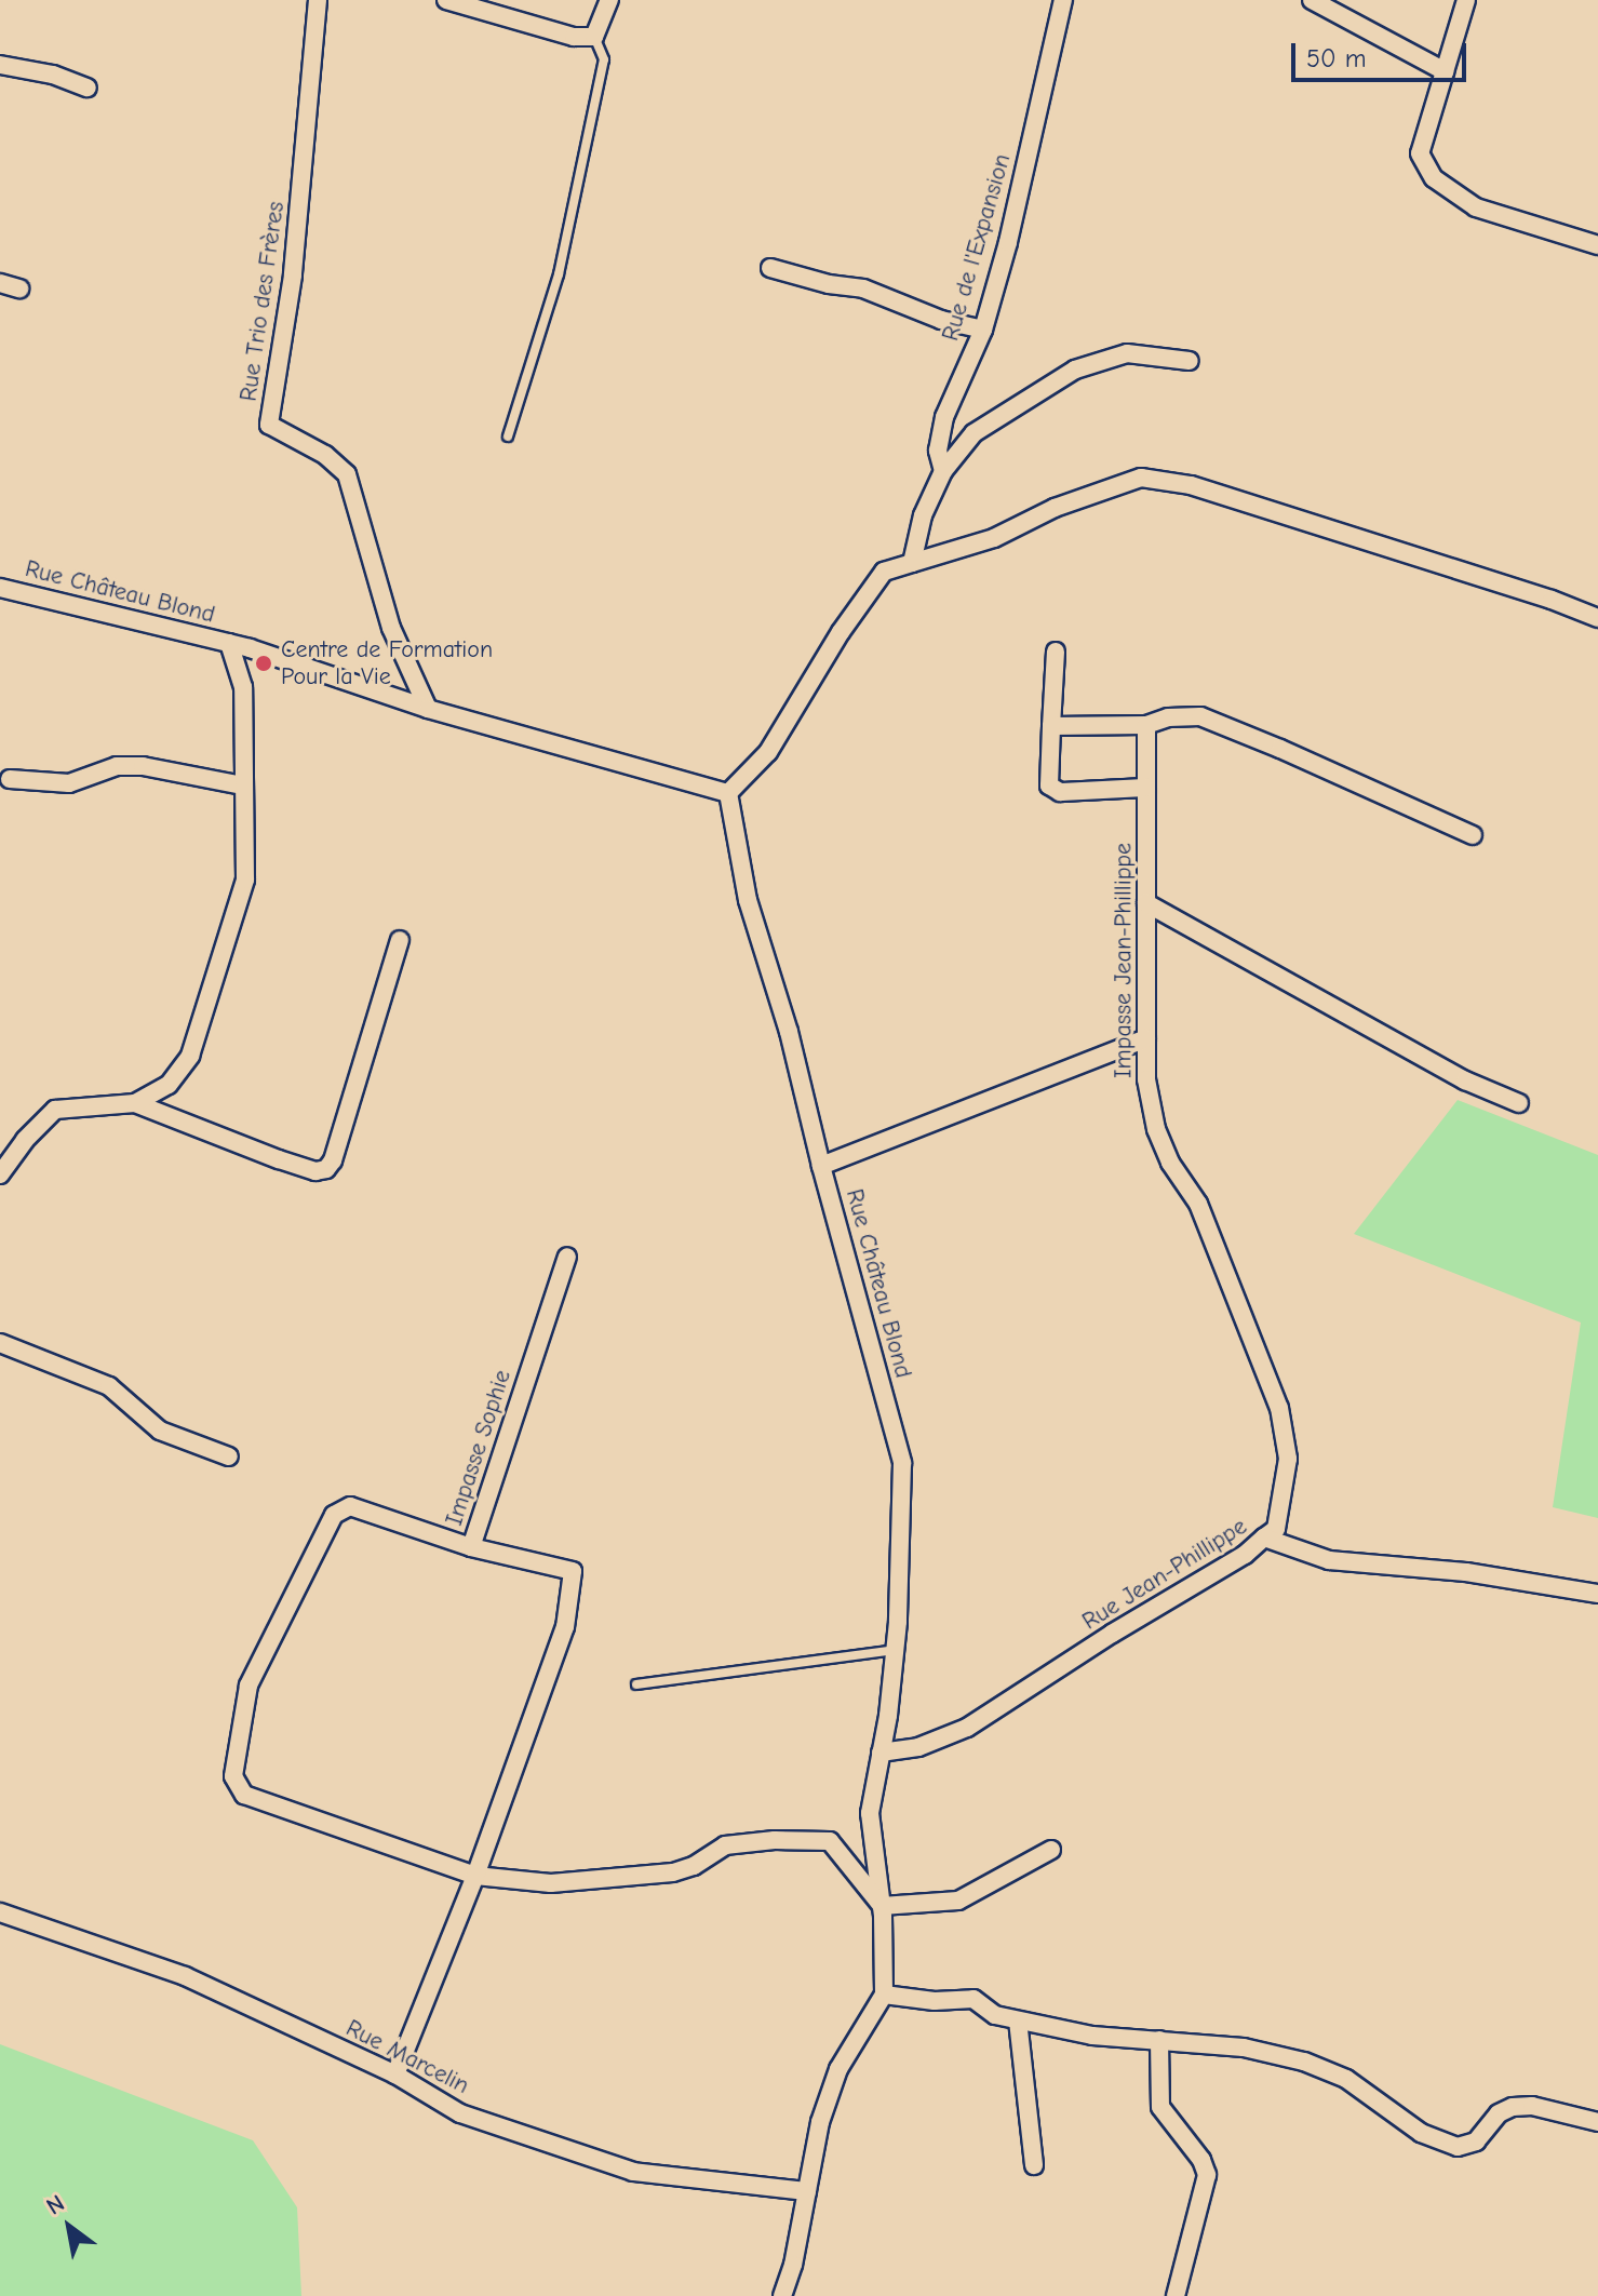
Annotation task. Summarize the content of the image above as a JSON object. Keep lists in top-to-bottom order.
{
  "streets": {
    "street": [
      "Rue de l'Expansion",
      "Rue Trio des Frères",
      "Rue Château Blond",
      "Impasse Jean-Phillippe",
      "Impasse Sophie",
      "Rue Jean-Phillippe",
      "Rue Marcelin"
    ]
  },
  "crossings": [
    ["Rue Trio des Frères", "Rue Château Blond"],
    ["Rue Château Blond", "Rue Jean-Phillippe"],
    ["Impasse Jean-Phillippe", "Rue Jean-Phillippe"],
    ["Impasse Sophie", "Rue Marcelin"]
  ],
  "places": ["Centre de Formation Pour la Vie"],
  "scale_bar": "50 m",
  "north": "top left"
}
